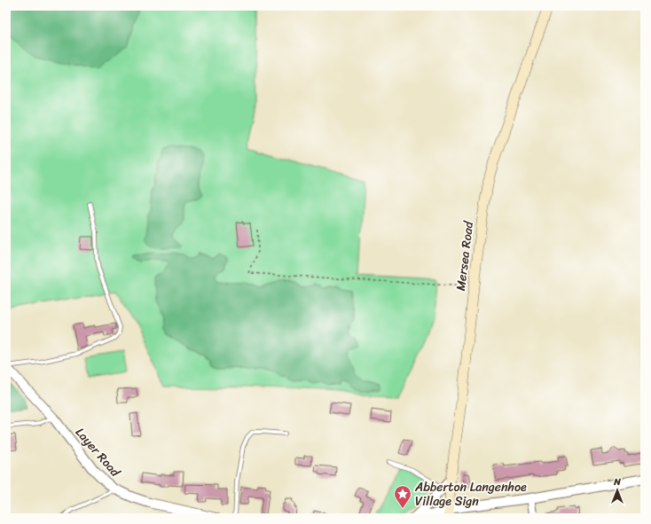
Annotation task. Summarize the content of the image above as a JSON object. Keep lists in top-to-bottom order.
{
  "streets": {
    "main road": ["Mersea Road"],
    "street": ["Layer Road"]
  },
  "places": {
    "place": ["Abberton Langenhoe Village Sign"]
  },
  "north": "top"
}
